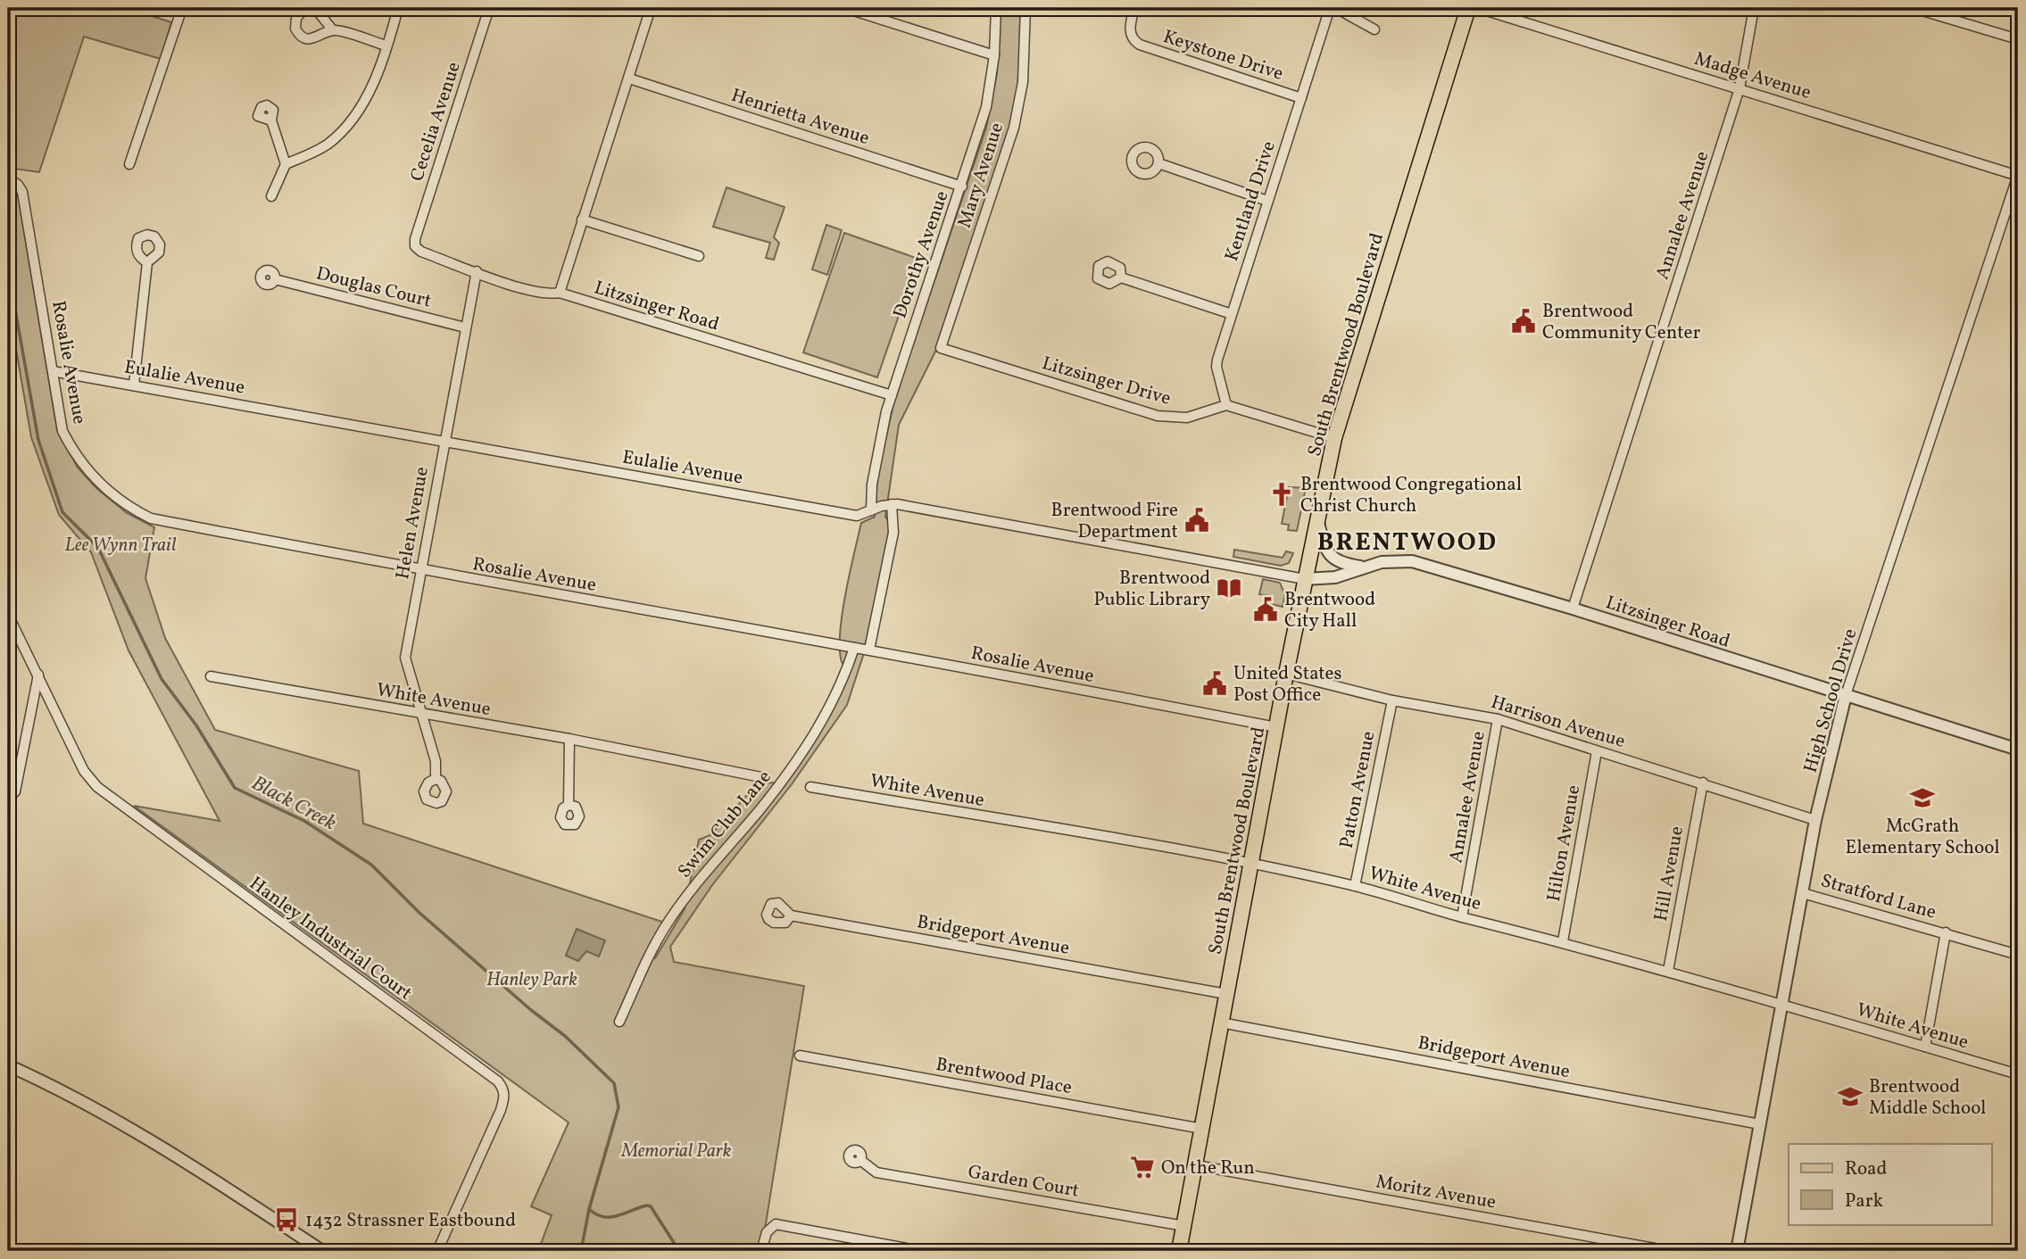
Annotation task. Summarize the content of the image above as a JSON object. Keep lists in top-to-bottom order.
{
  "streets": {
    "main road": ["South Brentwood Boulevard"],
    "street": [
      "Keystone Drive",
      "Madge Avenue",
      "Henrietta Avenue",
      "Cecelia Avenue",
      "Mary Avenue",
      "Kentland Drive",
      "Annalee Avenue",
      "Dorothy Avenue",
      "Douglas Court",
      "Litzsinger Road",
      "Rosalie Avenue",
      "Eulalie Avenue",
      "Litzsinger Drive",
      "Helen Avenue",
      "White Avenue",
      "High School Drive",
      "Harrison Avenue",
      "Patton Avenue",
      "Swim Club Lane",
      "Hilton Avenue",
      "Hill Avenue",
      "Stratford Lane",
      "Bridgeport Avenue",
      "Hanley Industrial Court",
      "Brentwood Place",
      "Garden Court",
      "Moritz Avenue"
    ]
  },
  "crossings": [
    ["Keystone Drive", "Kentland Drive"],
    ["Madge Avenue", "Annalee Avenue"],
    ["Madge Avenue", "High School Drive"],
    ["Henrietta Avenue", "Dorothy Avenue"],
    ["Cecelia Avenue", "Litzsinger Road"],
    ["Mary Avenue", "Litzsinger Drive"],
    ["Kentland Drive", "Litzsinger Drive"],
    ["Annalee Avenue", "Litzsinger Road"],
    ["Annalee Avenue", "White Avenue"],
    ["Annalee Avenue", "Harrison Avenue"],
    ["Dorothy Avenue", "Litzsinger Road"],
    ["Dorothy Avenue", "Eulalie Avenue"],
    ["Douglas Court", "Helen Avenue"],
    ["Litzsinger Road", "South Brentwood Boulevard"],
    ["Litzsinger Road", "Eulalie Avenue"],
    ["Litzsinger Road", "Helen Avenue"],
    ["Litzsinger Road", "High School Drive"],
    ["South Brentwood Boulevard", "Rosalie Avenue"],
    ["South Brentwood Boulevard", "Eulalie Avenue"],
    ["South Brentwood Boulevard", "White Avenue"],
    ["South Brentwood Boulevard", "Harrison Avenue"],
    ["South Brentwood Boulevard", "Bridgeport Avenue"],
    ["South Brentwood Boulevard", "Brentwood Place"],
    ["South Brentwood Boulevard", "Garden Court"],
    ["South Brentwood Boulevard", "Moritz Avenue"],
    ["Rosalie Avenue", "Eulalie Avenue"],
    ["Rosalie Avenue", "Helen Avenue"],
    ["Rosalie Avenue", "Swim Club Lane"],
    ["Eulalie Avenue", "Helen Avenue"],
    ["Helen Avenue", "White Avenue"],
    ["White Avenue", "High School Drive"],
    ["White Avenue", "Patton Avenue"],
    ["White Avenue", "Hilton Avenue"],
    ["White Avenue", "Hill Avenue"],
    ["White Avenue", "Stratford Lane"],
    ["High School Drive", "Harrison Avenue"],
    ["High School Drive", "Stratford Lane"],
    ["High School Drive", "Bridgeport Avenue"],
    ["Harrison Avenue", "Patton Avenue"],
    ["Harrison Avenue", "Hilton Avenue"],
    ["Harrison Avenue", "Hill Avenue"]
  ],
  "districts": ["BRENTWOOD"],
  "water": ["Black Creek"],
  "parks": ["Lee Wynn Trail", "Hanley Park", "Memorial Park"],
  "places": {
    "public building": [
      "Brentwood Community Center",
      "Brentwood Fire Department",
      "Brentwood City Hall",
      "United States Post Office"
    ],
    "church": ["Brentwood Congregational Christ Church"],
    "library": ["Brentwood Public Library"],
    "school or university": ["McGrath Elementary School", "Brentwood Middle School"],
    "supermarket": ["On the Run"],
    "bus stop": ["1432 Strassner Eastbound"]
  },
  "legend": ["Road", "Park"]
}
